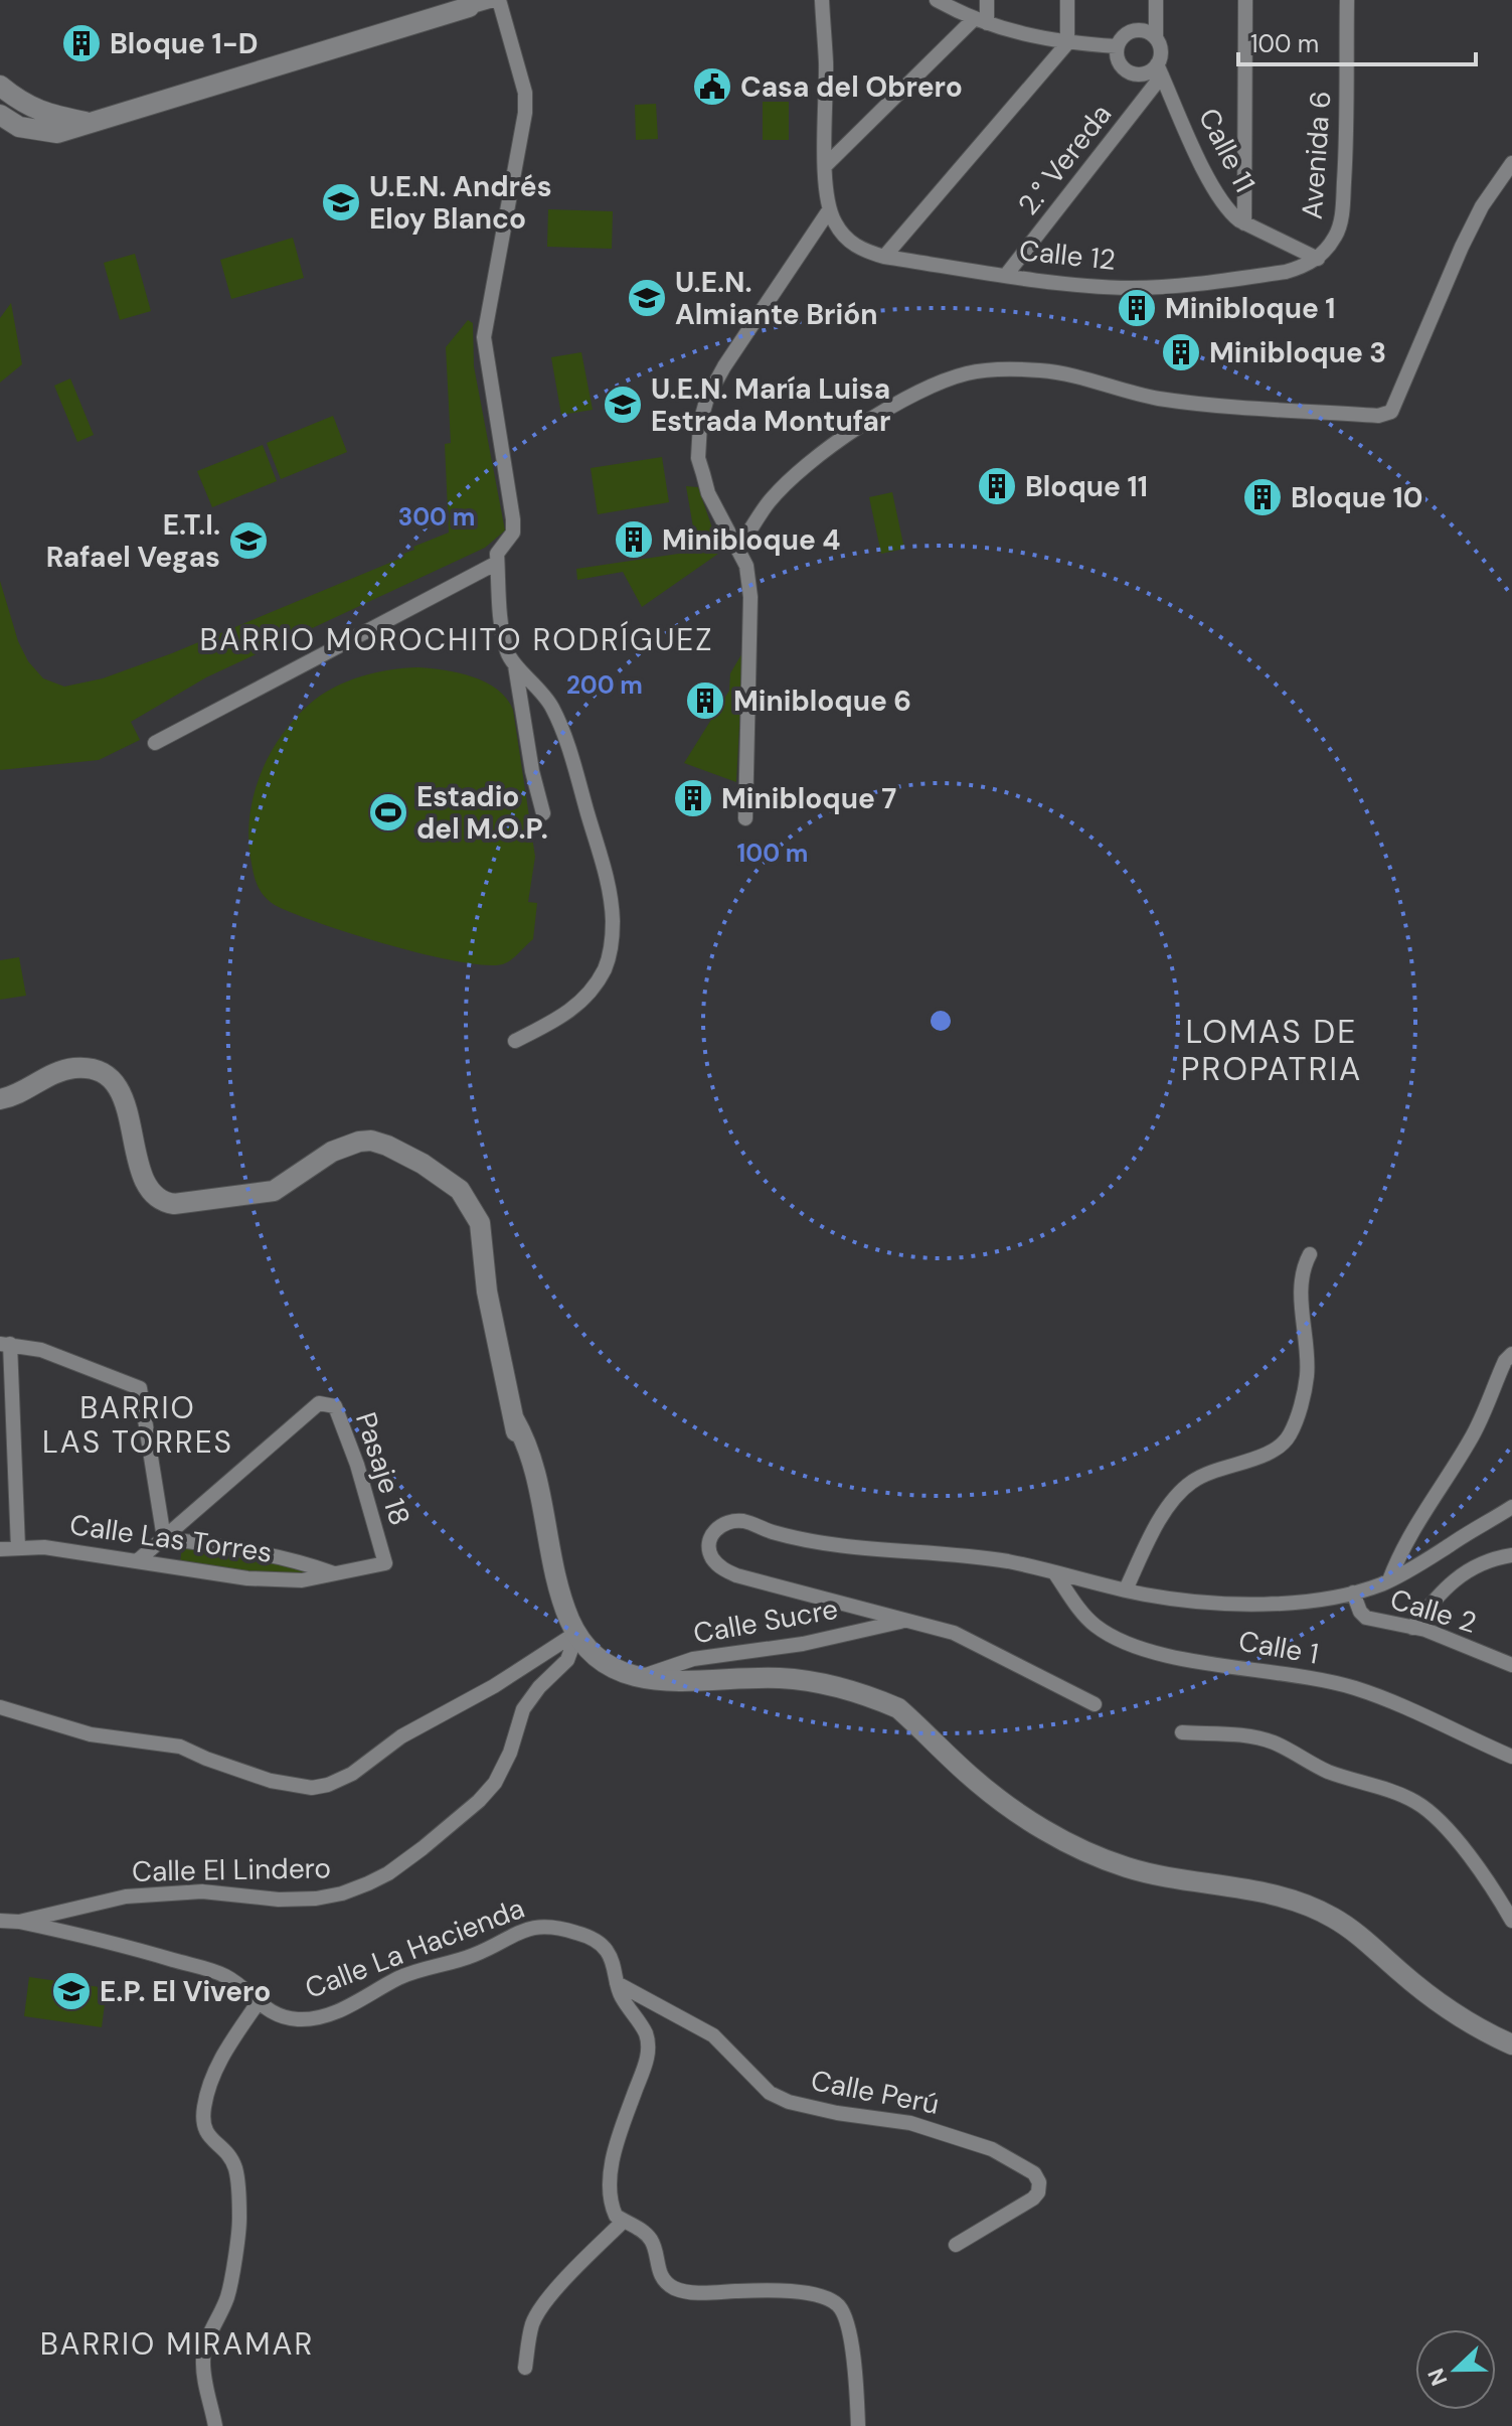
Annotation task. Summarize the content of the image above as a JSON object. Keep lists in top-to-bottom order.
{
  "streets": {
    "street": [
      "Calle 11",
      "Avenida 6",
      "2.° Vereda",
      "Calle 12",
      "Pasaje 18",
      "Calle Las Torres",
      "Calle 2",
      "Calle Sucre",
      "Calle 1",
      "Calle El Lindero",
      "Calle La Hacienda",
      "Calle Perú"
    ]
  },
  "crossings": [
    ["Calle 11", "Avenida 6"],
    ["Calle 11", "2.° Vereda"],
    ["Calle 11", "Calle 12"],
    ["Avenida 6", "Calle 12"],
    ["2.° Vereda", "Calle 12"],
    ["Pasaje 18", "Calle Las Torres"],
    ["Calle El Lindero", "Calle La Hacienda"],
    ["Calle La Hacienda", "Calle Perú"]
  ],
  "districts": [
    "BARRIO MOROCHITO RODRÍGUEZ",
    "LOMAS DE PROPATRIA",
    "BARRIO LAS TORRES",
    "BARRIO MIRAMAR"
  ],
  "places": {
    "building": [
      "Bloque 1-D",
      "Minibloque 1",
      "Minibloque 3",
      "Bloque 11",
      "Bloque 10",
      "Minibloque 4",
      "Minibloque 6",
      "Minibloque 7"
    ],
    "public building": ["Casa del Obrero"],
    "school or university": [
      "U.E.N. Andrés Eloy Blanco",
      "U.E.N. Almiante Brión",
      "U.E.N. María Luisa Estrada Montufar",
      "E.T.I. Rafael Vegas",
      "E.P. El Vivero"
    ],
    "sports": ["Estadio del M.O.P."]
  },
  "scale_bar": "100 m",
  "north": "left",
  "rings": ["300 m", "200 m", "100 m"]
}
